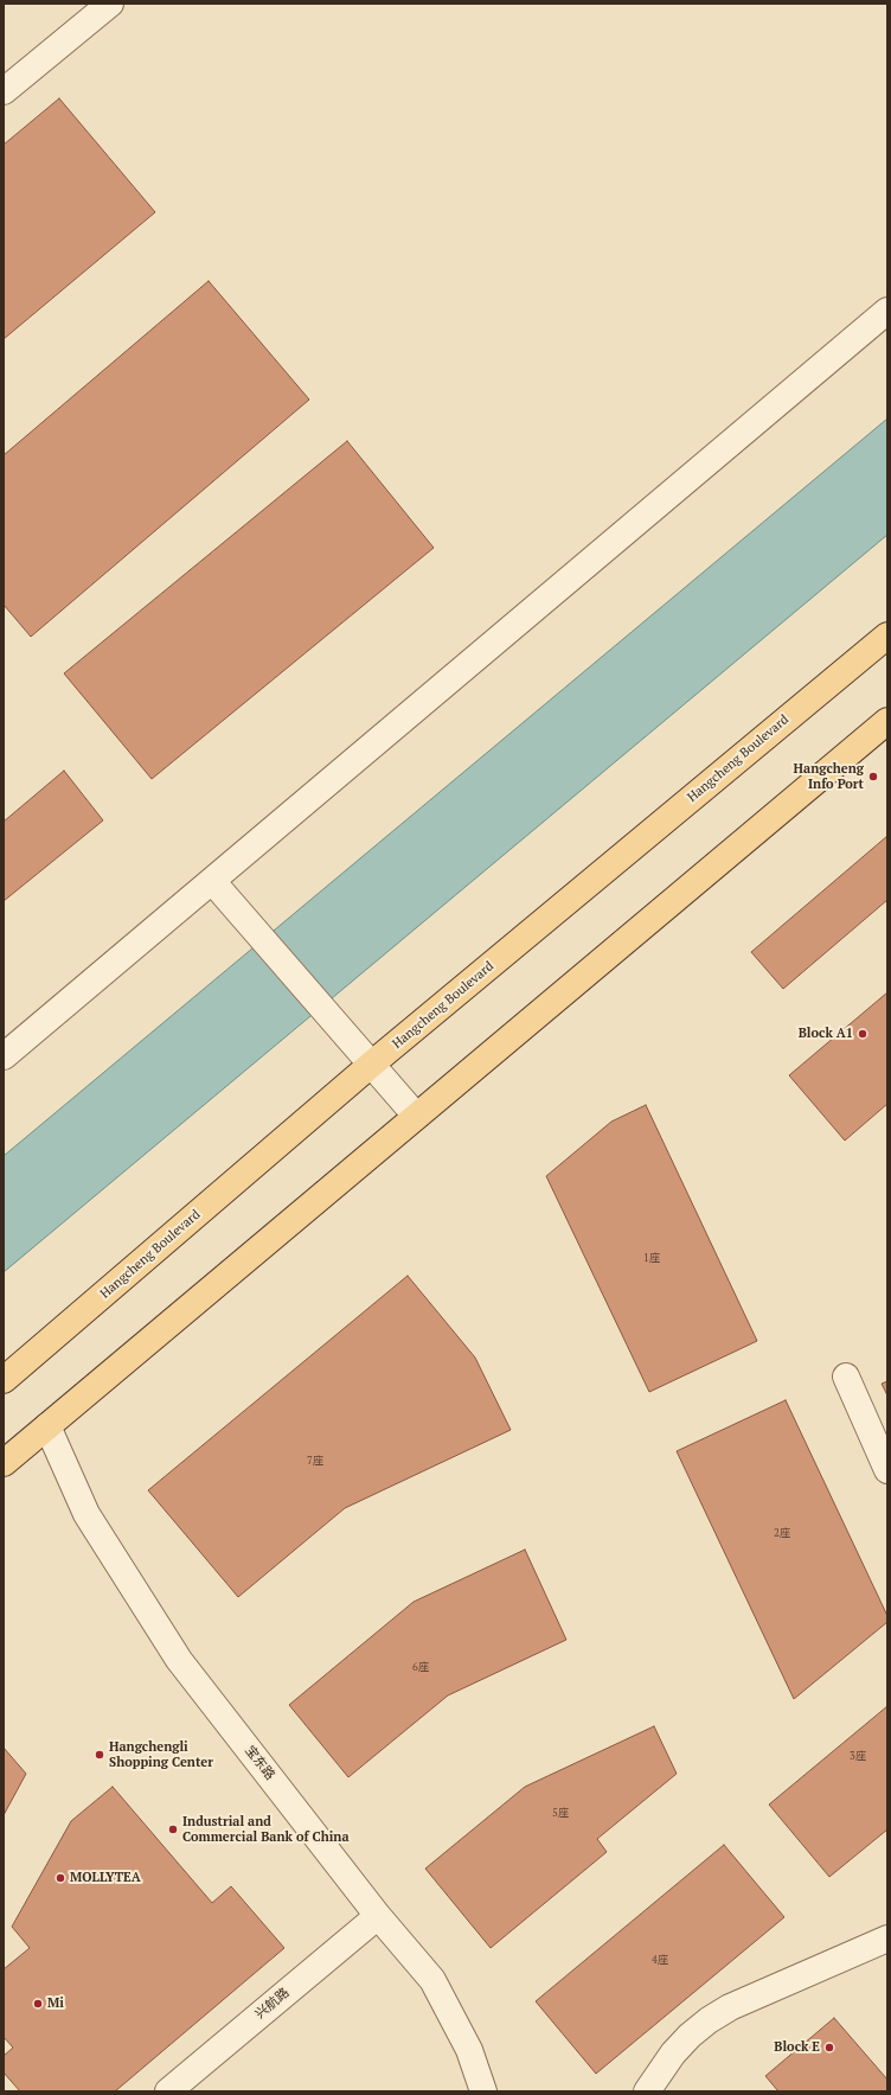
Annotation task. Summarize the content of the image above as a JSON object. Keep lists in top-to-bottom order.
{
  "streets": {
    "main road": ["Hangcheng Boulevard"],
    "street": ["宝东路", "兴航路"]
  },
  "crossings": [
    ["宝东路", "兴航路"]
  ],
  "places": [
    "Hangcheng Info Port",
    "Block A1",
    "Hangchengli Shopping Center",
    "Industrial and Commercial Bank of China",
    "MOLLYTEA",
    "Mi",
    "Block E"
  ],
  "house_numbers": [
    "1座",
    "7座",
    "2座",
    "6座",
    "3座",
    "5座",
    "4座"
  ]
}
